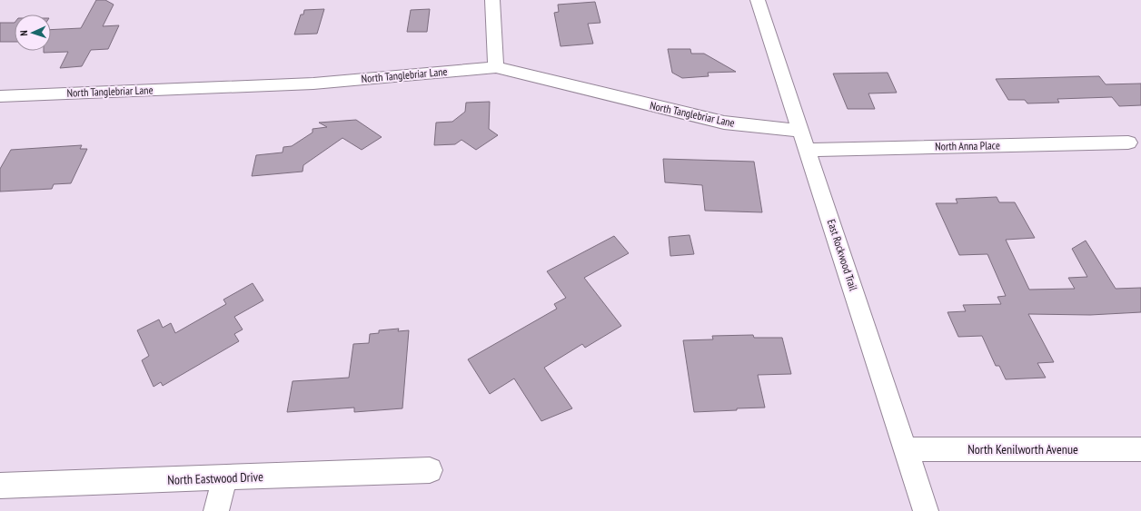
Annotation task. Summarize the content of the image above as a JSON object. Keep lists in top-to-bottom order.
{
  "streets": {
    "street": [
      "North Tanglebriar Lane",
      "North Anna Place",
      "East Rockwood Trail",
      "North Kenilworth Avenue",
      "North Eastwood Drive"
    ]
  },
  "crossings": [
    ["North Tanglebriar Lane", "East Rockwood Trail"],
    ["North Anna Place", "East Rockwood Trail"],
    ["East Rockwood Trail", "North Kenilworth Avenue"]
  ],
  "north": "left"
}
